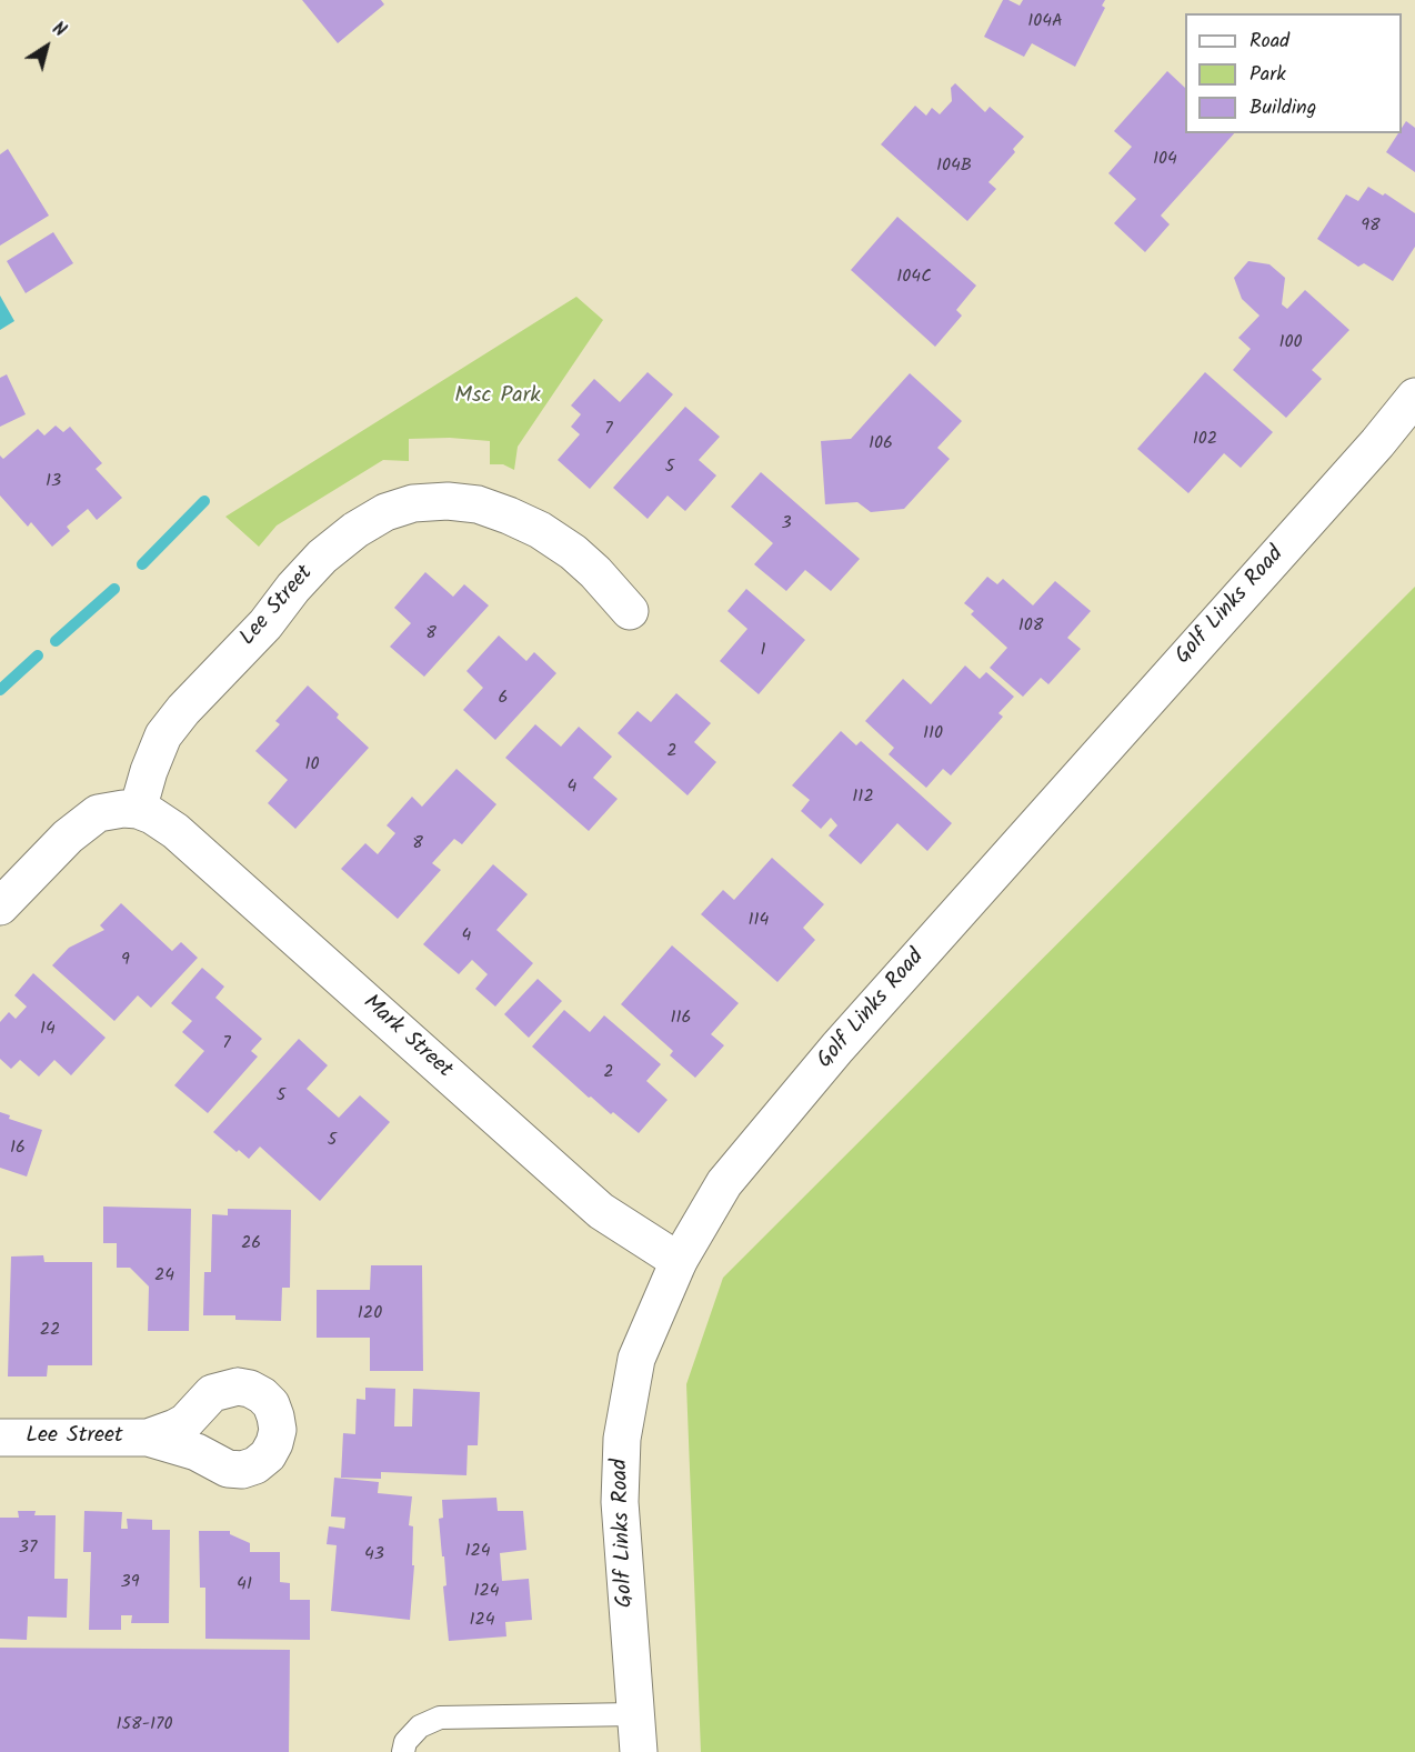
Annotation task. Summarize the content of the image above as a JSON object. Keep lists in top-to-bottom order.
{
  "streets": {
    "street": ["Lee Street", "Golf Links Road", "Mark Street"]
  },
  "crossings": [
    ["Lee Street", "Mark Street"],
    ["Golf Links Road", "Mark Street"]
  ],
  "parks": ["Msc Park"],
  "house_numbers": [
    "104A",
    "104",
    "104B",
    "98",
    "104C",
    "100",
    "7",
    "102",
    "106",
    "5",
    "13",
    "3",
    "108",
    "8",
    "1",
    "6",
    "110",
    "2",
    "10",
    "4",
    "112",
    "8",
    "114",
    "4",
    "9",
    "116",
    "14",
    "7",
    "2",
    "5",
    "5",
    "16",
    "26",
    "24",
    "120",
    "22",
    "37",
    "124",
    "43",
    "39",
    "41",
    "124",
    "124",
    "158-170"
  ],
  "legend": ["Road", "Park", "Building"],
  "north": "top right"
}
